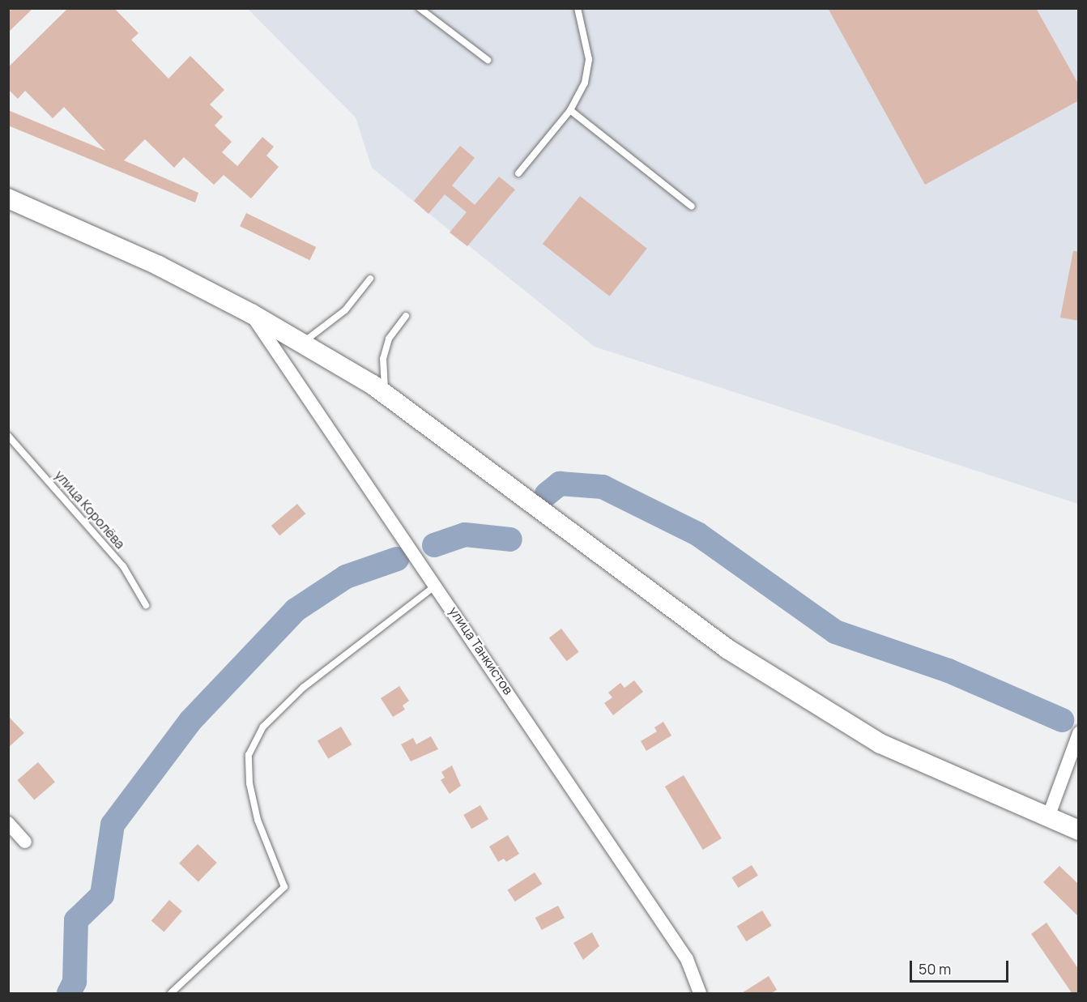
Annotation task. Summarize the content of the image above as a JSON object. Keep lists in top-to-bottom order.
{
  "streets": {
    "street": ["улица Танкистов"],
    "lane": ["улица Королёва"]
  },
  "scale_bar": "50 m"
}
